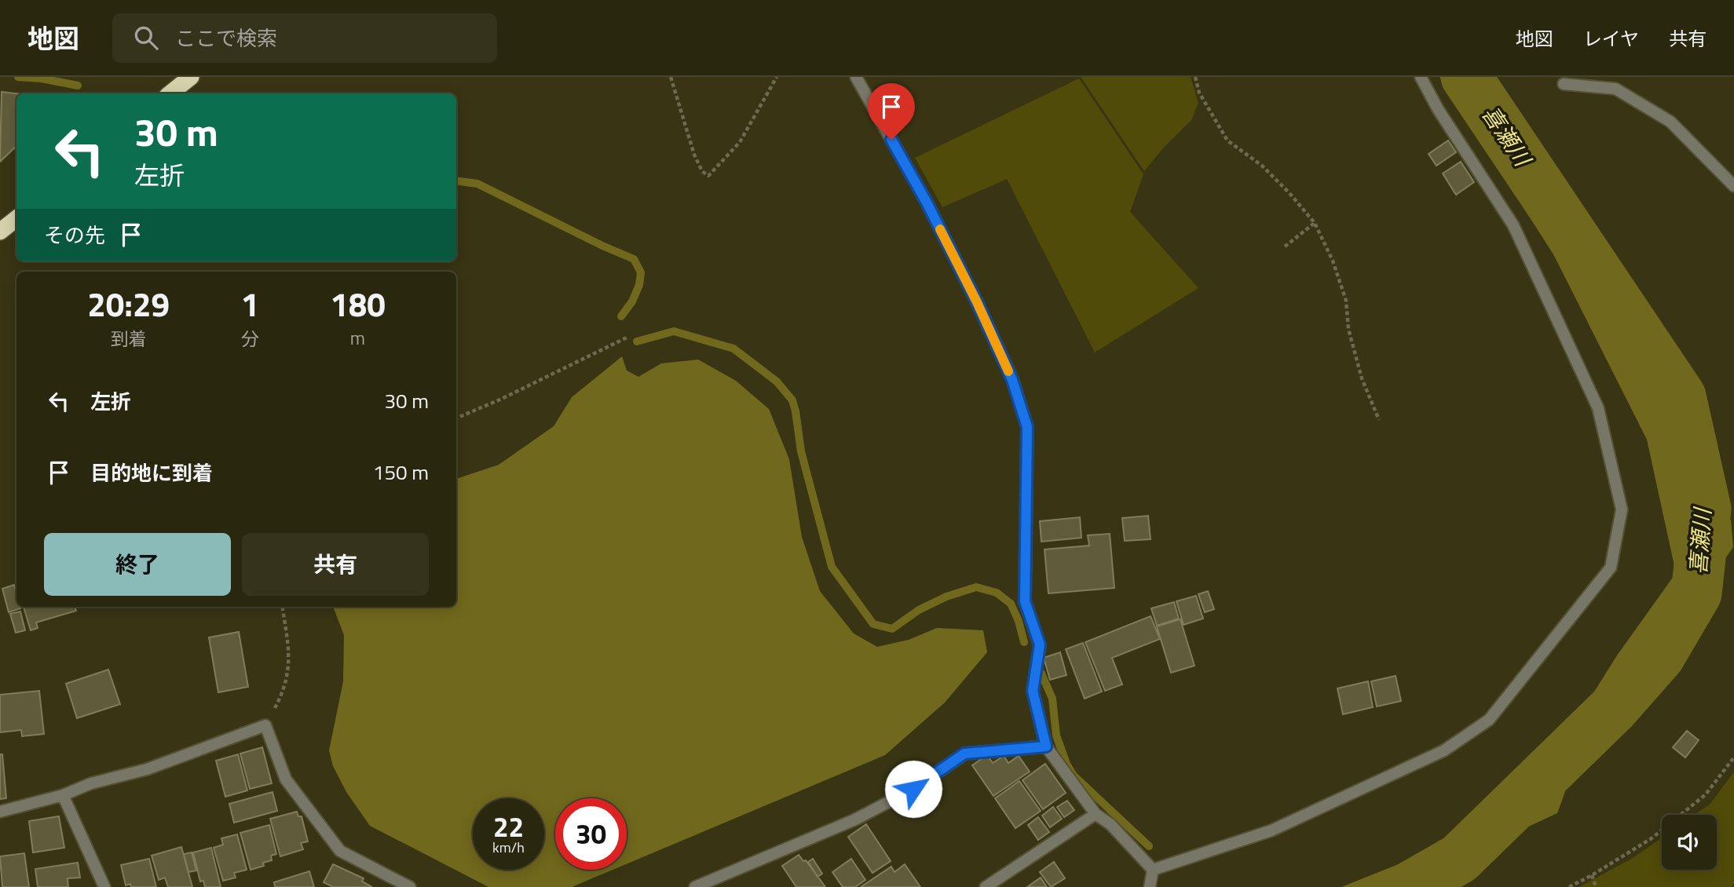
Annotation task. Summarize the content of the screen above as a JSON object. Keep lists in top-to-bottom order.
{
  "water": ["喜瀬川"],
  "page": {
    "header": "地図",
    "search": "ここで検索",
    "nav": ["地図", "レイヤ", "共有"],
    "turn": ["30 m", "左折"],
    "then": "その先",
    "eta": [
      "20:29",
      "到着",
      "1",
      "分",
      "180",
      "m"
    ],
    "list": [
      {
        "name": "左折",
        "value": "30 m"
      },
      {
        "name": "目的地に到着",
        "value": "150 m"
      }
    ],
    "buttons": ["終了", "共有"],
    "speed": "22 km/h",
    "limit": "30"
  }
}
